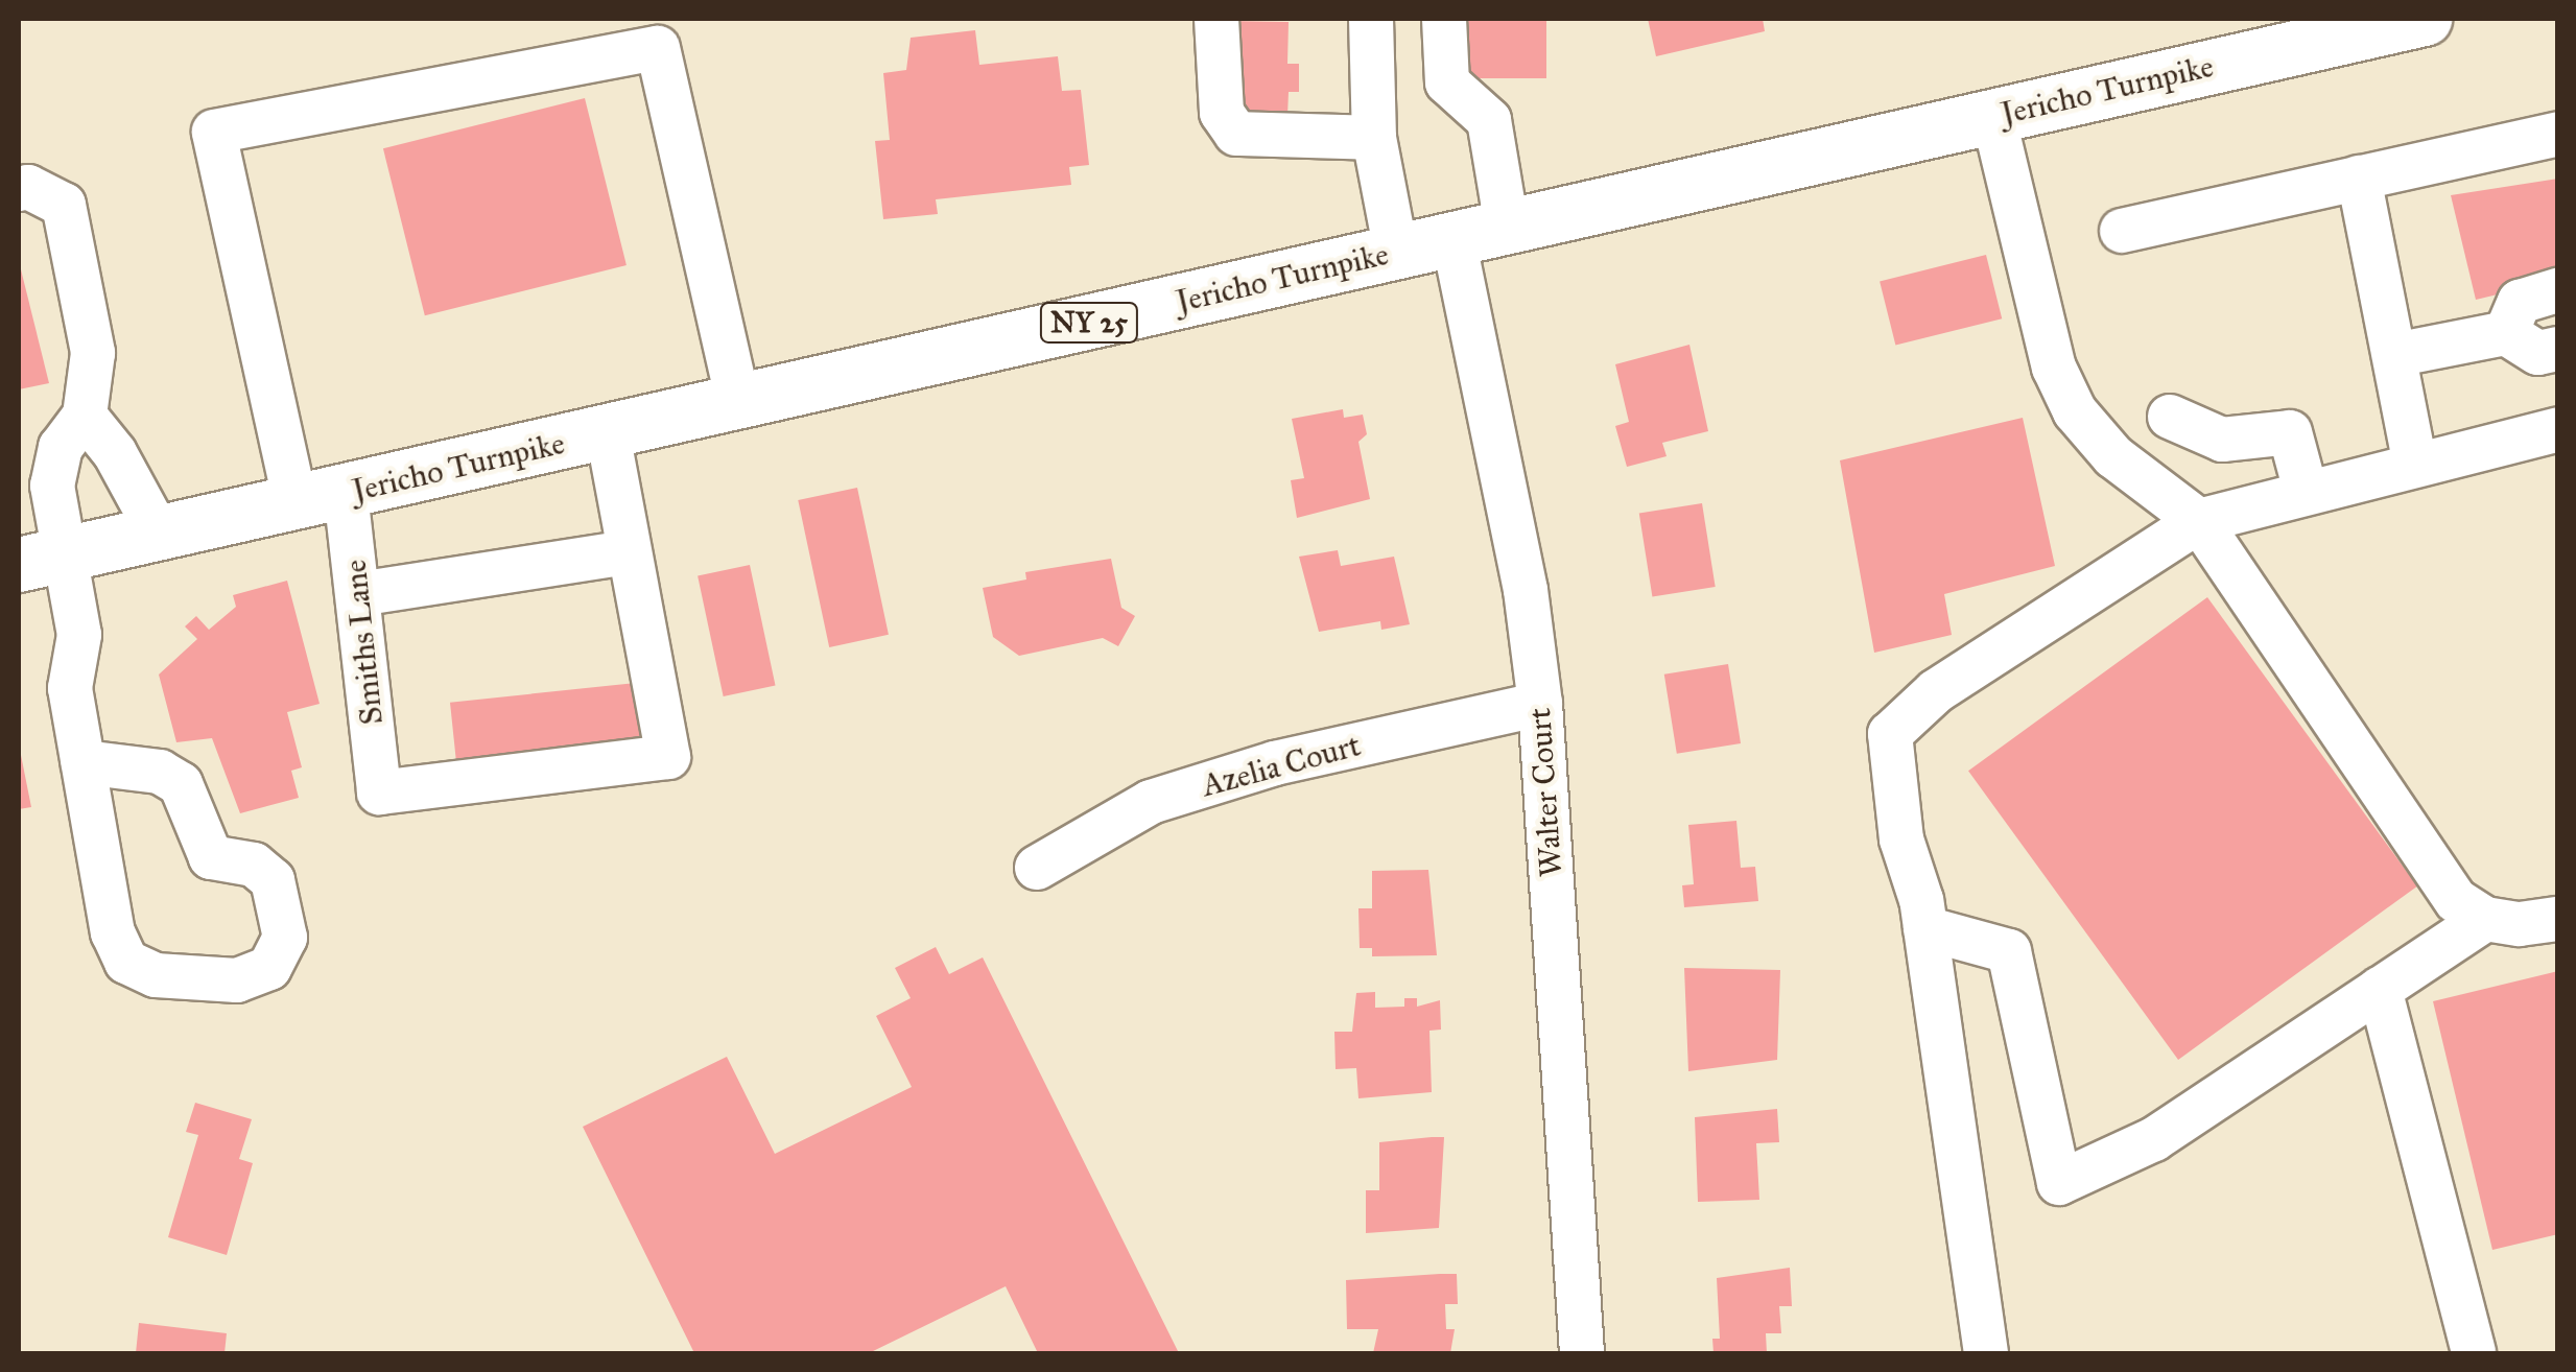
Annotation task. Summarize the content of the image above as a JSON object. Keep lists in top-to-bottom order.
{
  "streets": {
    "main road": ["Jericho Turnpike", "NY 25"],
    "street": ["Smiths Lane", "Azelia Court", "Walter Court"]
  },
  "crossings": [
    ["Jericho Turnpike", "Smiths Lane"],
    ["Jericho Turnpike", "Walter Court"],
    ["Azelia Court", "Walter Court"]
  ]
}
